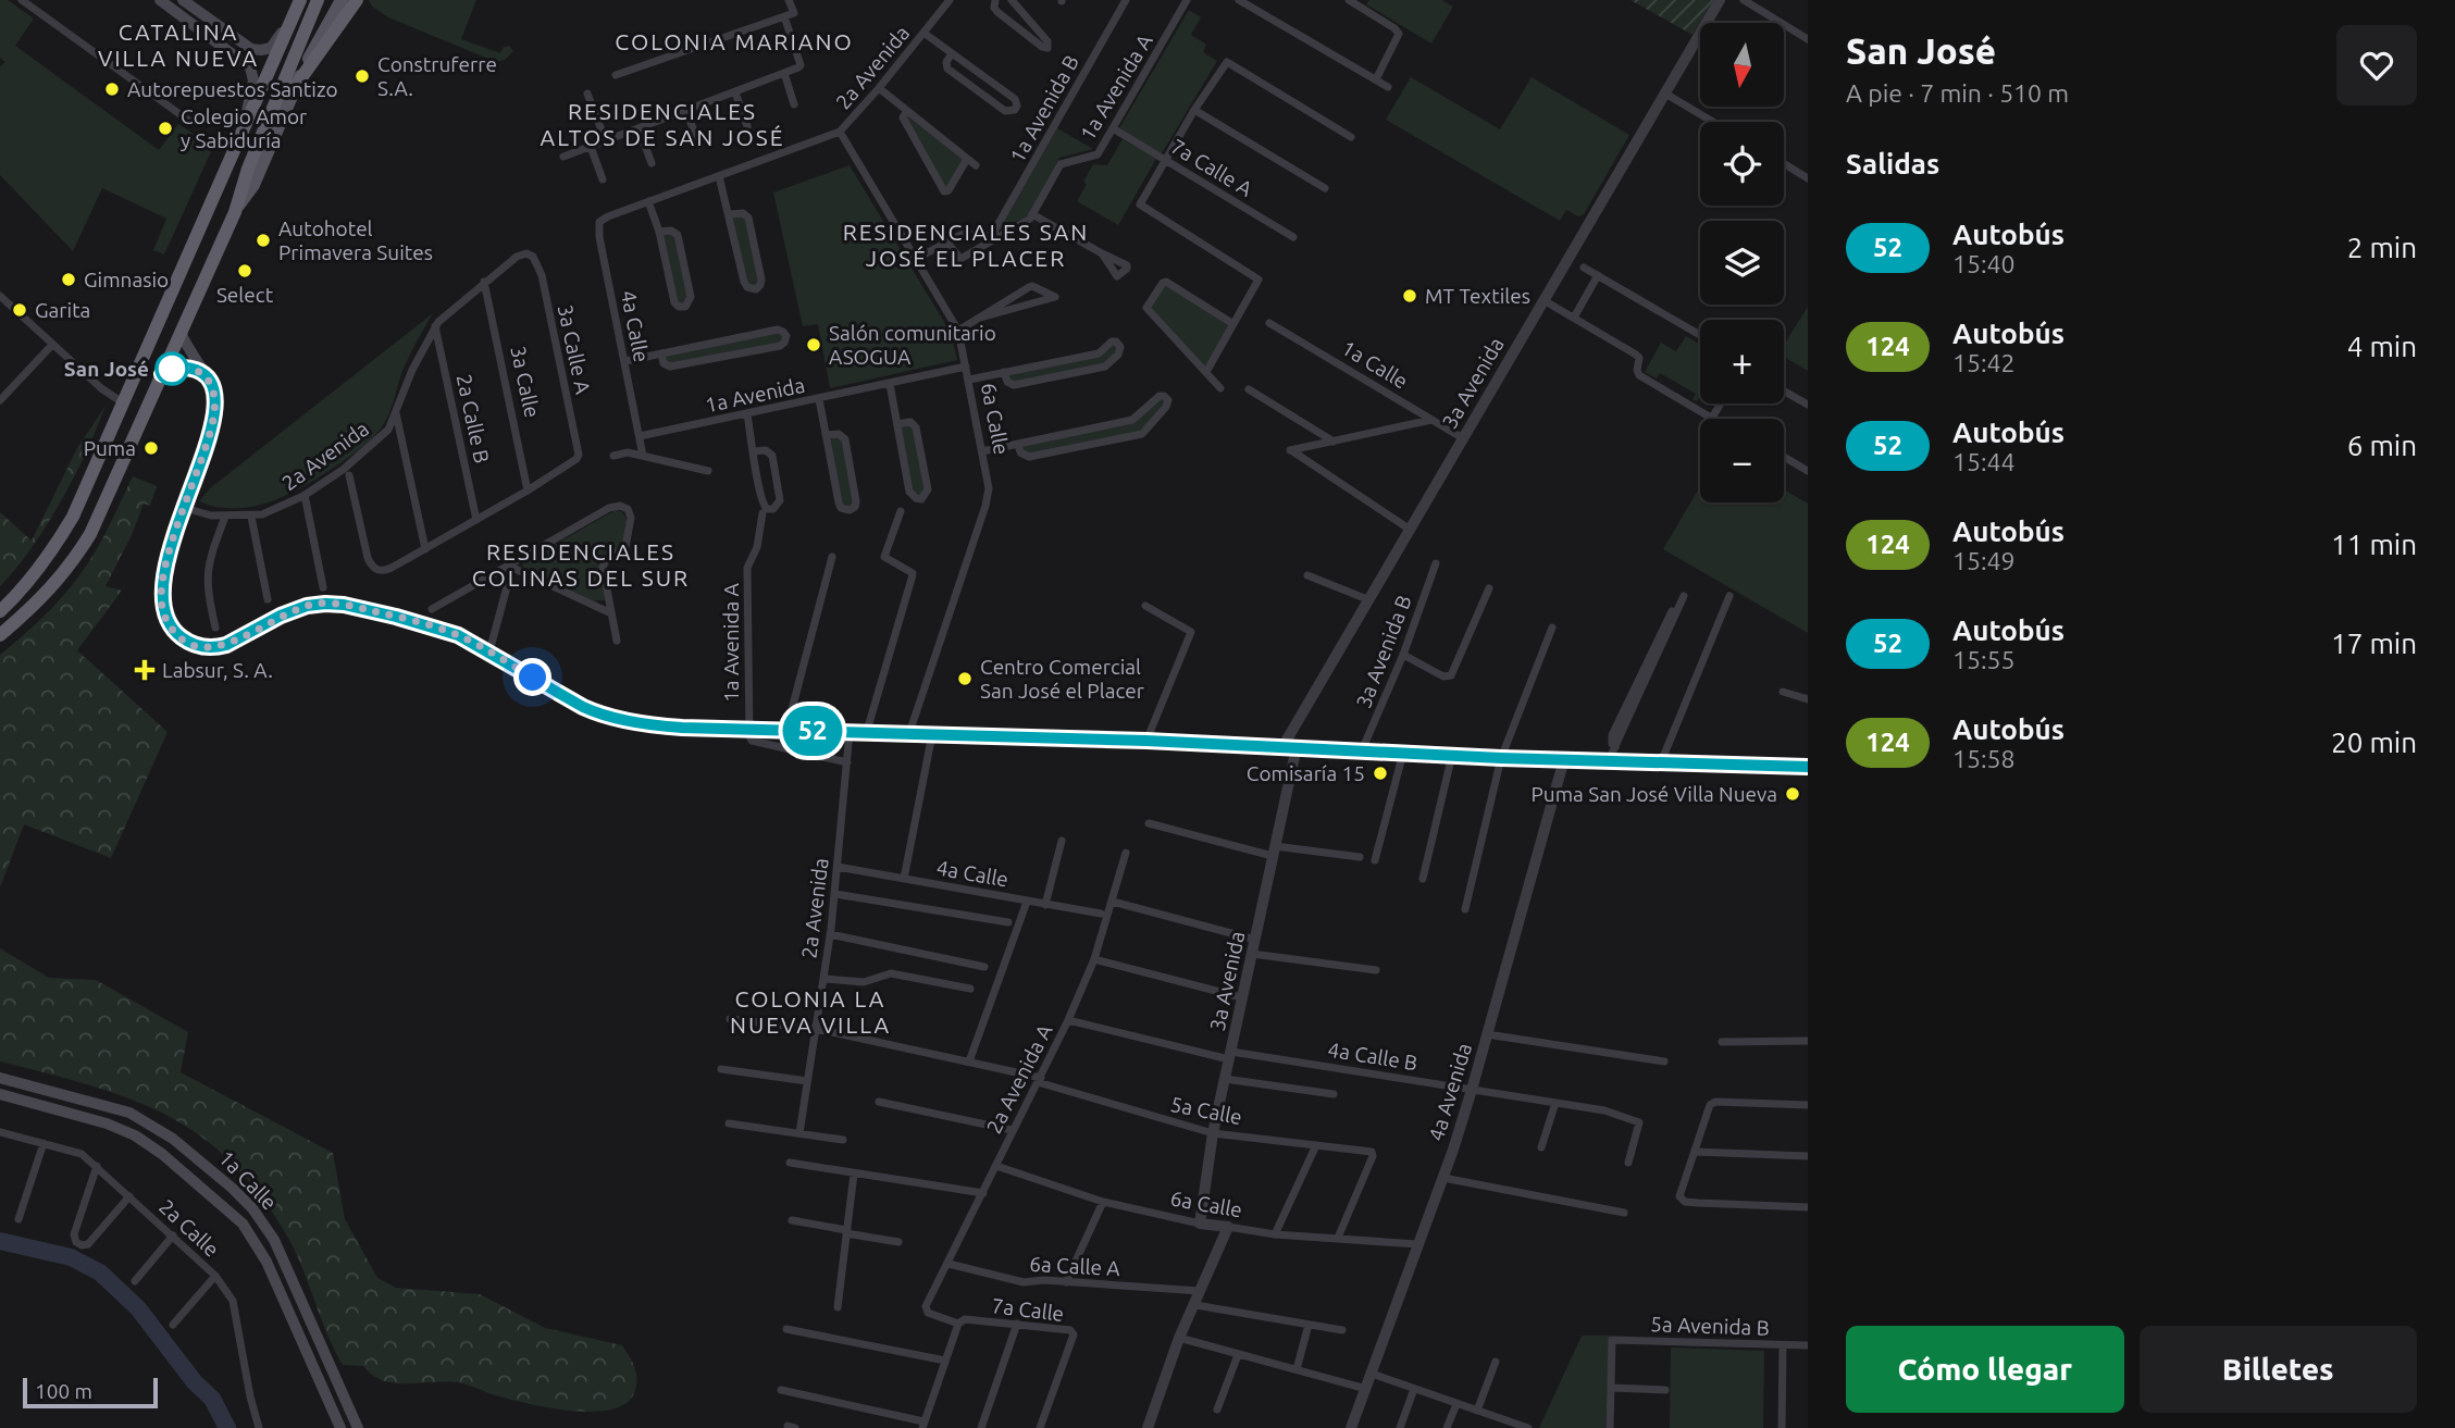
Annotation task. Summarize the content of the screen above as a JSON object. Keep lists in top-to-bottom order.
{
  "streets": {
    "main road": ["1a Calle"],
    "street": [
      "2a Avenida",
      "1a Avenida A",
      "1a Avenida B",
      "7a Calle A",
      "4a Calle",
      "3a Calle A",
      "3a Calle",
      "3a Avenida",
      "1a Avenida",
      "2a Calle B",
      "6a Calle",
      "3a Avenida B",
      "4a Calle B",
      "2a Avenida A",
      "4a Avenida",
      "5a Calle",
      "2a Calle",
      "6a Calle A",
      "7a Calle",
      "5a Avenida B"
    ]
  },
  "crossings": [
    ["2a Avenida", "4a Calle"],
    ["2a Avenida", "3a Calle A"],
    ["2a Avenida", "3a Calle"],
    ["2a Avenida", "2a Calle B"],
    ["2a Avenida", "6a Calle"],
    ["2a Avenida", "5a Calle"],
    ["1a Avenida A", "1a Avenida B"],
    ["1a Avenida A", "7a Calle A"],
    ["1a Avenida A", "6a Calle"],
    ["4a Calle", "1a Avenida"],
    ["3a Calle A", "3a Calle"],
    ["1a Calle", "3a Avenida"],
    ["3a Avenida", "6a Calle"],
    ["3a Avenida", "4a Calle B"],
    ["3a Avenida", "5a Calle"],
    ["1a Avenida", "6a Calle"],
    ["6a Calle", "2a Avenida A"],
    ["6a Calle", "4a Avenida"],
    ["6a Calle", "5a Calle"],
    ["4a Calle B", "2a Avenida A"],
    ["4a Calle B", "4a Avenida"],
    ["2a Avenida A", "5a Calle"],
    ["2a Avenida A", "6a Calle A"],
    ["2a Avenida A", "7a Calle"]
  ],
  "districts": [
    "CATALINA VILLA NUEVA",
    "COLONIA MARIANO",
    "RESIDENCIALES ALTOS DE SAN JOSÉ",
    "RESIDENCIALES SAN JOSÉ EL PLACER",
    "RESIDENCIALES COLINAS DEL SUR",
    "COLONIA LA NUEVA VILLA"
  ],
  "places": {
    "other": [
      "Construferre S.A.",
      "Autorepuestos Santizo",
      "Colegio Amor y Sabiduría",
      "Autohotel Primavera Suites",
      "Select",
      "Gimnasio",
      "MT Textiles",
      "Garita",
      "Salón comunitario ASOGUA",
      "San José",
      "Puma",
      "Centro Comercial San José el Placer",
      "Comisaría 15",
      "Puma San José Villa Nueva"
    ],
    "health": ["Labsur, S. A."]
  },
  "lines": ["bus line 52"],
  "scale_bar": "100 m",
  "north": "bottom",
  "page": {
    "on_map": "52",
    "heading": [
      ["San José", "A pie · 7 min · 510 m"],
      "Salidas"
    ],
    "map_buttons": ["+", "−"],
    "list": [
      {
        "mark": "52",
        "name": "Autobús",
        "note": "15:40",
        "value": "2 min"
      },
      {
        "mark": "124",
        "name": "Autobús",
        "note": "15:42",
        "value": "4 min"
      },
      {
        "mark": "52",
        "name": "Autobús",
        "note": "15:44",
        "value": "6 min"
      },
      {
        "mark": "124",
        "name": "Autobús",
        "note": "15:49",
        "value": "11 min"
      },
      {
        "mark": "52",
        "name": "Autobús",
        "note": "15:55",
        "value": "17 min"
      },
      {
        "mark": "124",
        "name": "Autobús",
        "note": "15:58",
        "value": "20 min"
      }
    ],
    "buttons": ["Cómo llegar", "Billetes"],
    "scale": "100 m"
  }
}
